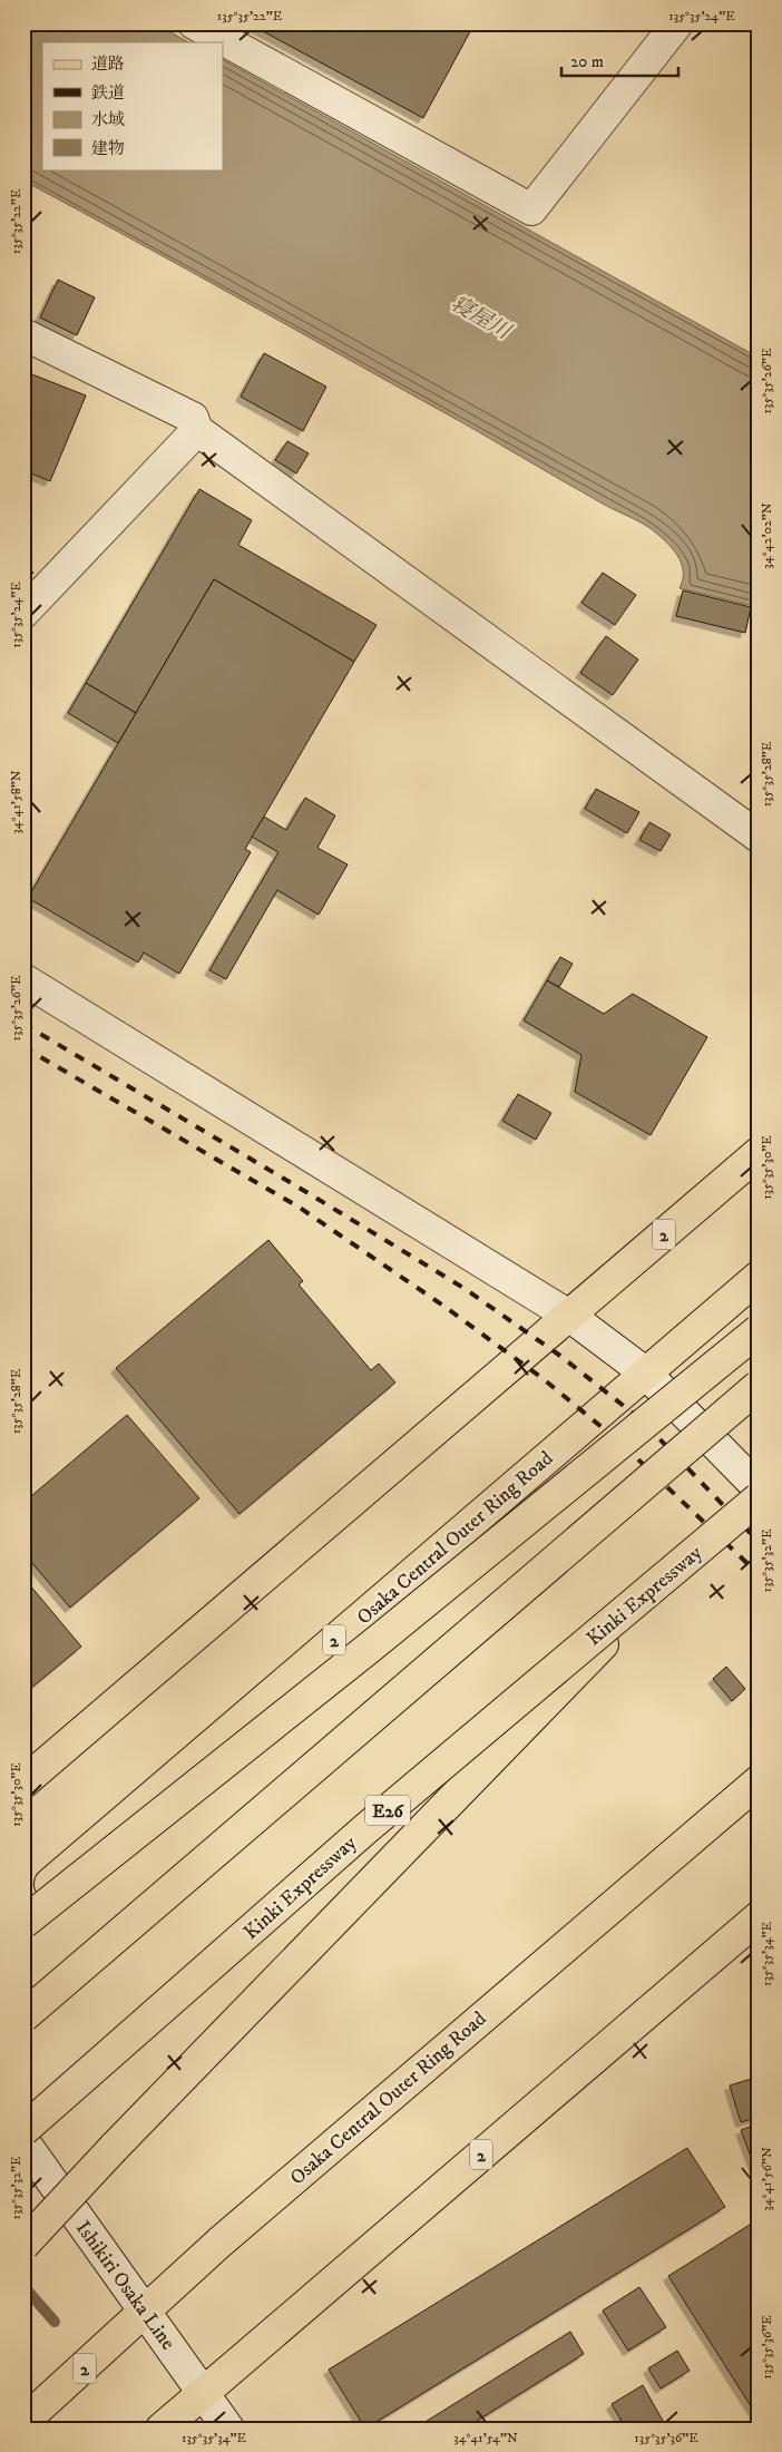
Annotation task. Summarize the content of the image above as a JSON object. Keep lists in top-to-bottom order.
{
  "streets": {
    "main road": [
      "2",
      "Osaka Central Outer Ring Road",
      "Kinki Expressway",
      "E26"
    ],
    "street": ["Ishikiri Osaka Line"]
  },
  "crossings": [
    ["2", "Ishikiri Osaka Line"],
    ["Osaka Central Outer Ring Road", "Ishikiri Osaka Line"]
  ],
  "water": ["寝屋川"],
  "legend": [
    "道路",
    "鉄道",
    "水域",
    "建物"
  ],
  "scale_bar": "20 m",
  "coordinates": [
    "135°35'22\"E",
    "135°35'24\"E",
    "135°35'26\"E",
    "34°42'02\"N",
    "135°35'28\"E",
    "34°41'58\"N",
    "135°35'30\"E",
    "135°35'32\"E",
    "135°35'34\"E",
    "34°41'56\"N",
    "135°35'36\"E",
    "34°41'54\"N"
  ]
}
